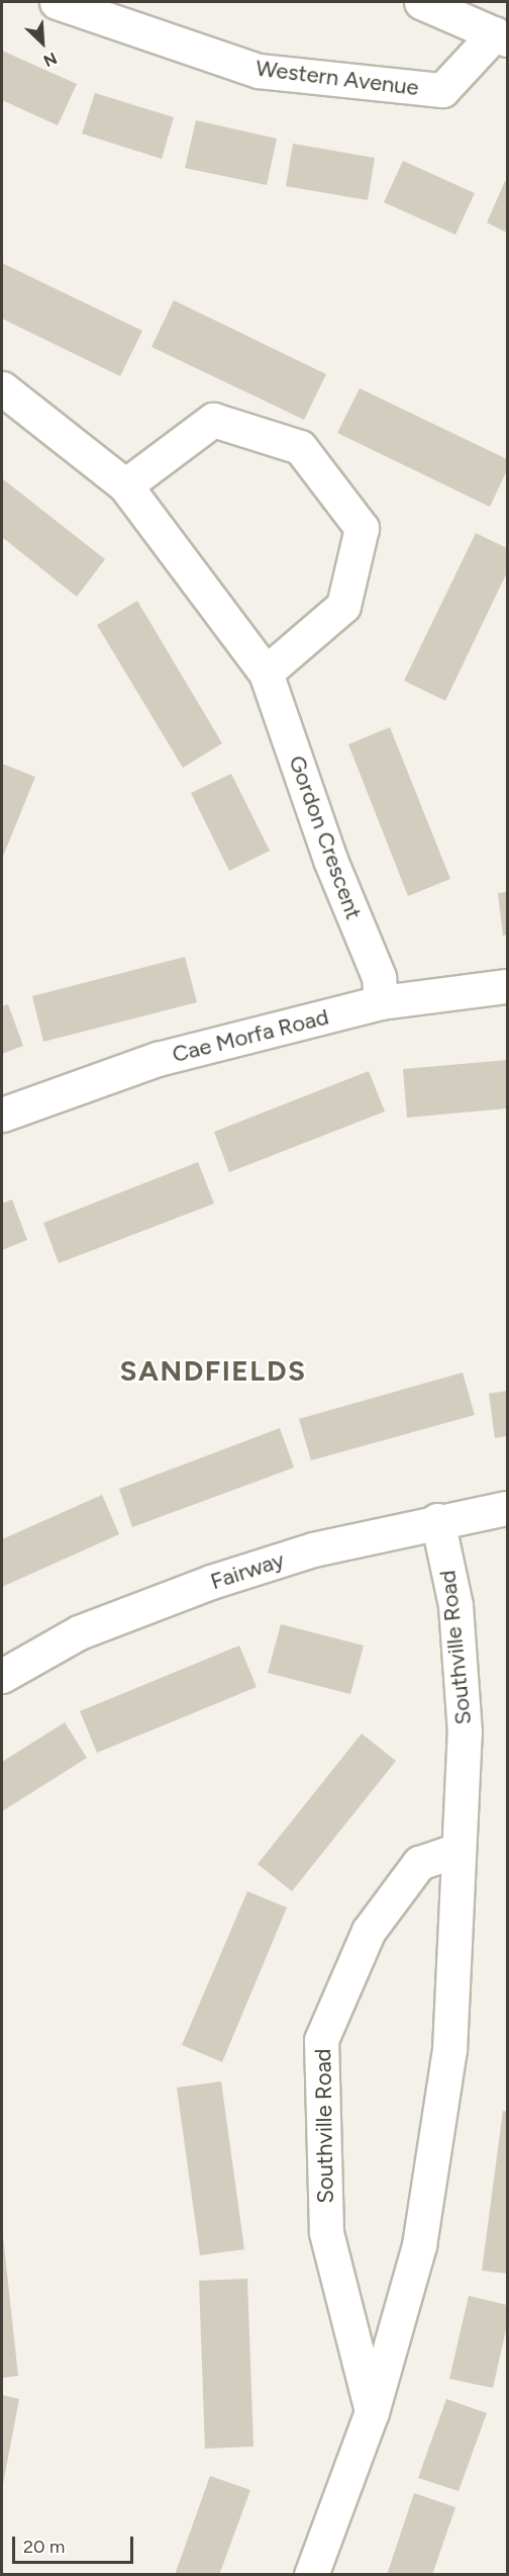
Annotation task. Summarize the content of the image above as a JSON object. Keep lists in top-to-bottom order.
{
  "streets": {
    "street": [
      "Western Avenue",
      "Gordon Crescent",
      "Cae Morfa Road",
      "Fairway",
      "Southville Road"
    ]
  },
  "crossings": [
    ["Gordon Crescent", "Cae Morfa Road"],
    ["Fairway", "Southville Road"]
  ],
  "districts": ["SANDFIELDS"],
  "scale_bar": "20 m",
  "north": "bottom right"
}
